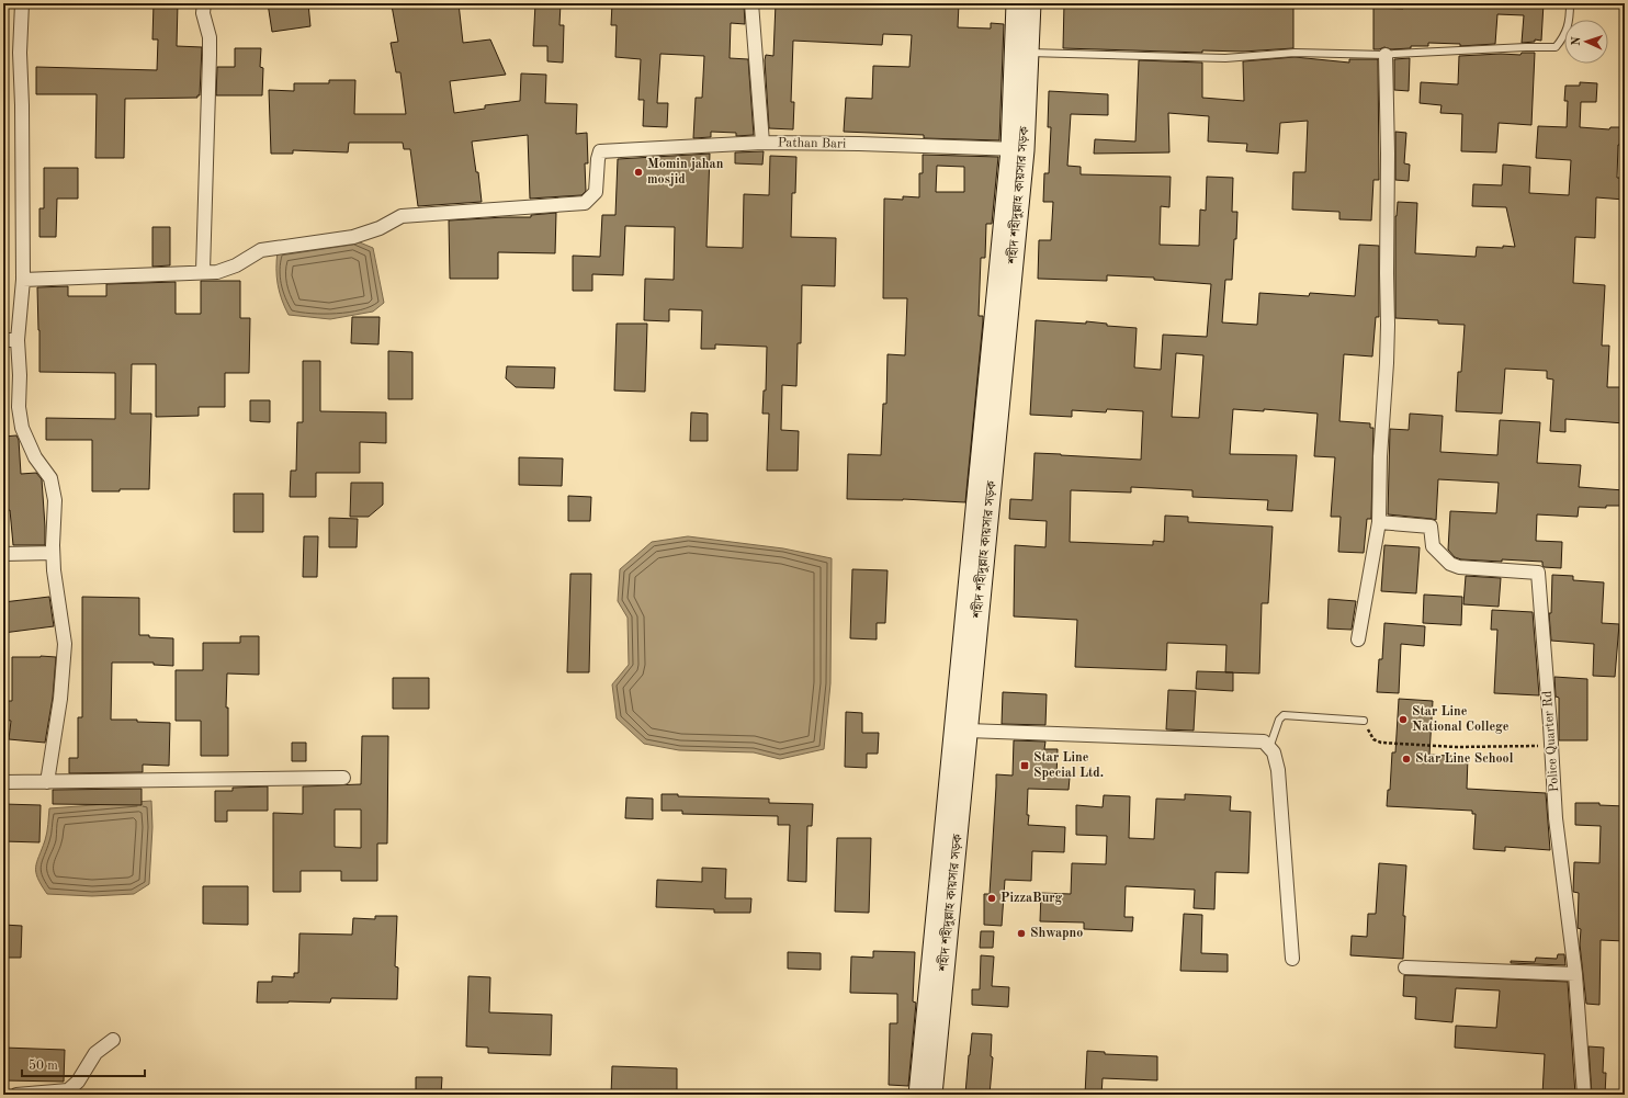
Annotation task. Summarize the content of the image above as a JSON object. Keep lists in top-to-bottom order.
{
  "streets": {
    "main road": ["শহীদ শহীদুল্লাহ কায়সার সড়ক"],
    "street": ["Pathan Bari", "Police Quarter Rd"]
  },
  "crossings": [
    ["Pathan Bari", "শহীদ শহীদুল্লাহ কায়সার সড়ক"]
  ],
  "places": {
    "other": [
      "Momin jahan mosjid",
      "Star Line National College",
      "Star Line School",
      "PizzaBurg",
      "Shwapno"
    ],
    "transit": ["Star Line Special Ltd."]
  },
  "scale_bar": "50 m",
  "north": "left"
}
